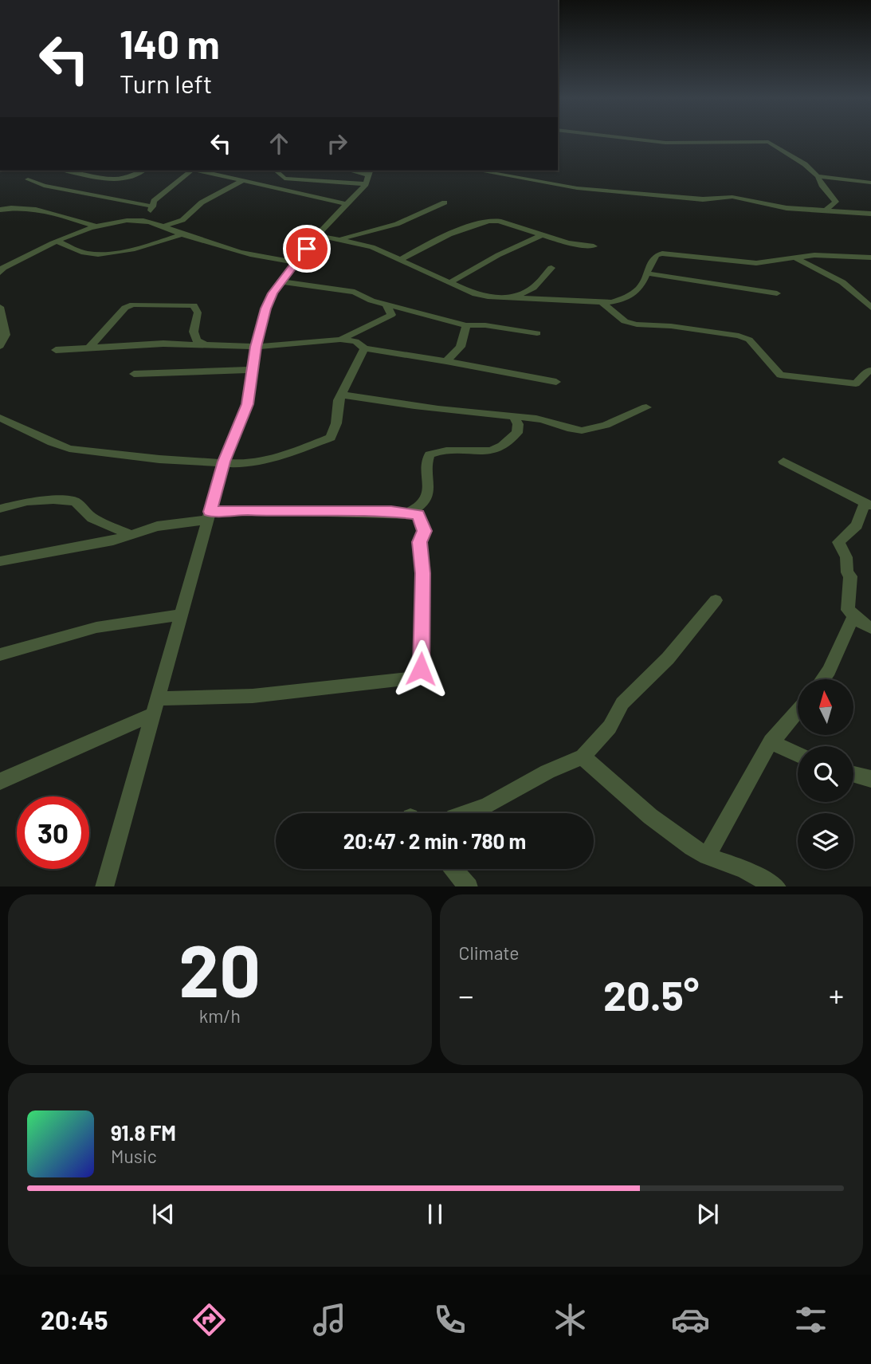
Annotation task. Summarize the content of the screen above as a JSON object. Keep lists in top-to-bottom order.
{
  "north": "top",
  "page": {
    "turn": ["140 m", "Turn left"],
    "limit": "30",
    "trip": "20:47 · 2 min · 780 m",
    "tile": [
      ["20", "km/h"],
      "Climate"
    ],
    "heat": ["−", "20.5°", "+"],
    "song": ["91.8 FM", "Music"],
    "tabs": "20:45"
  }
}
